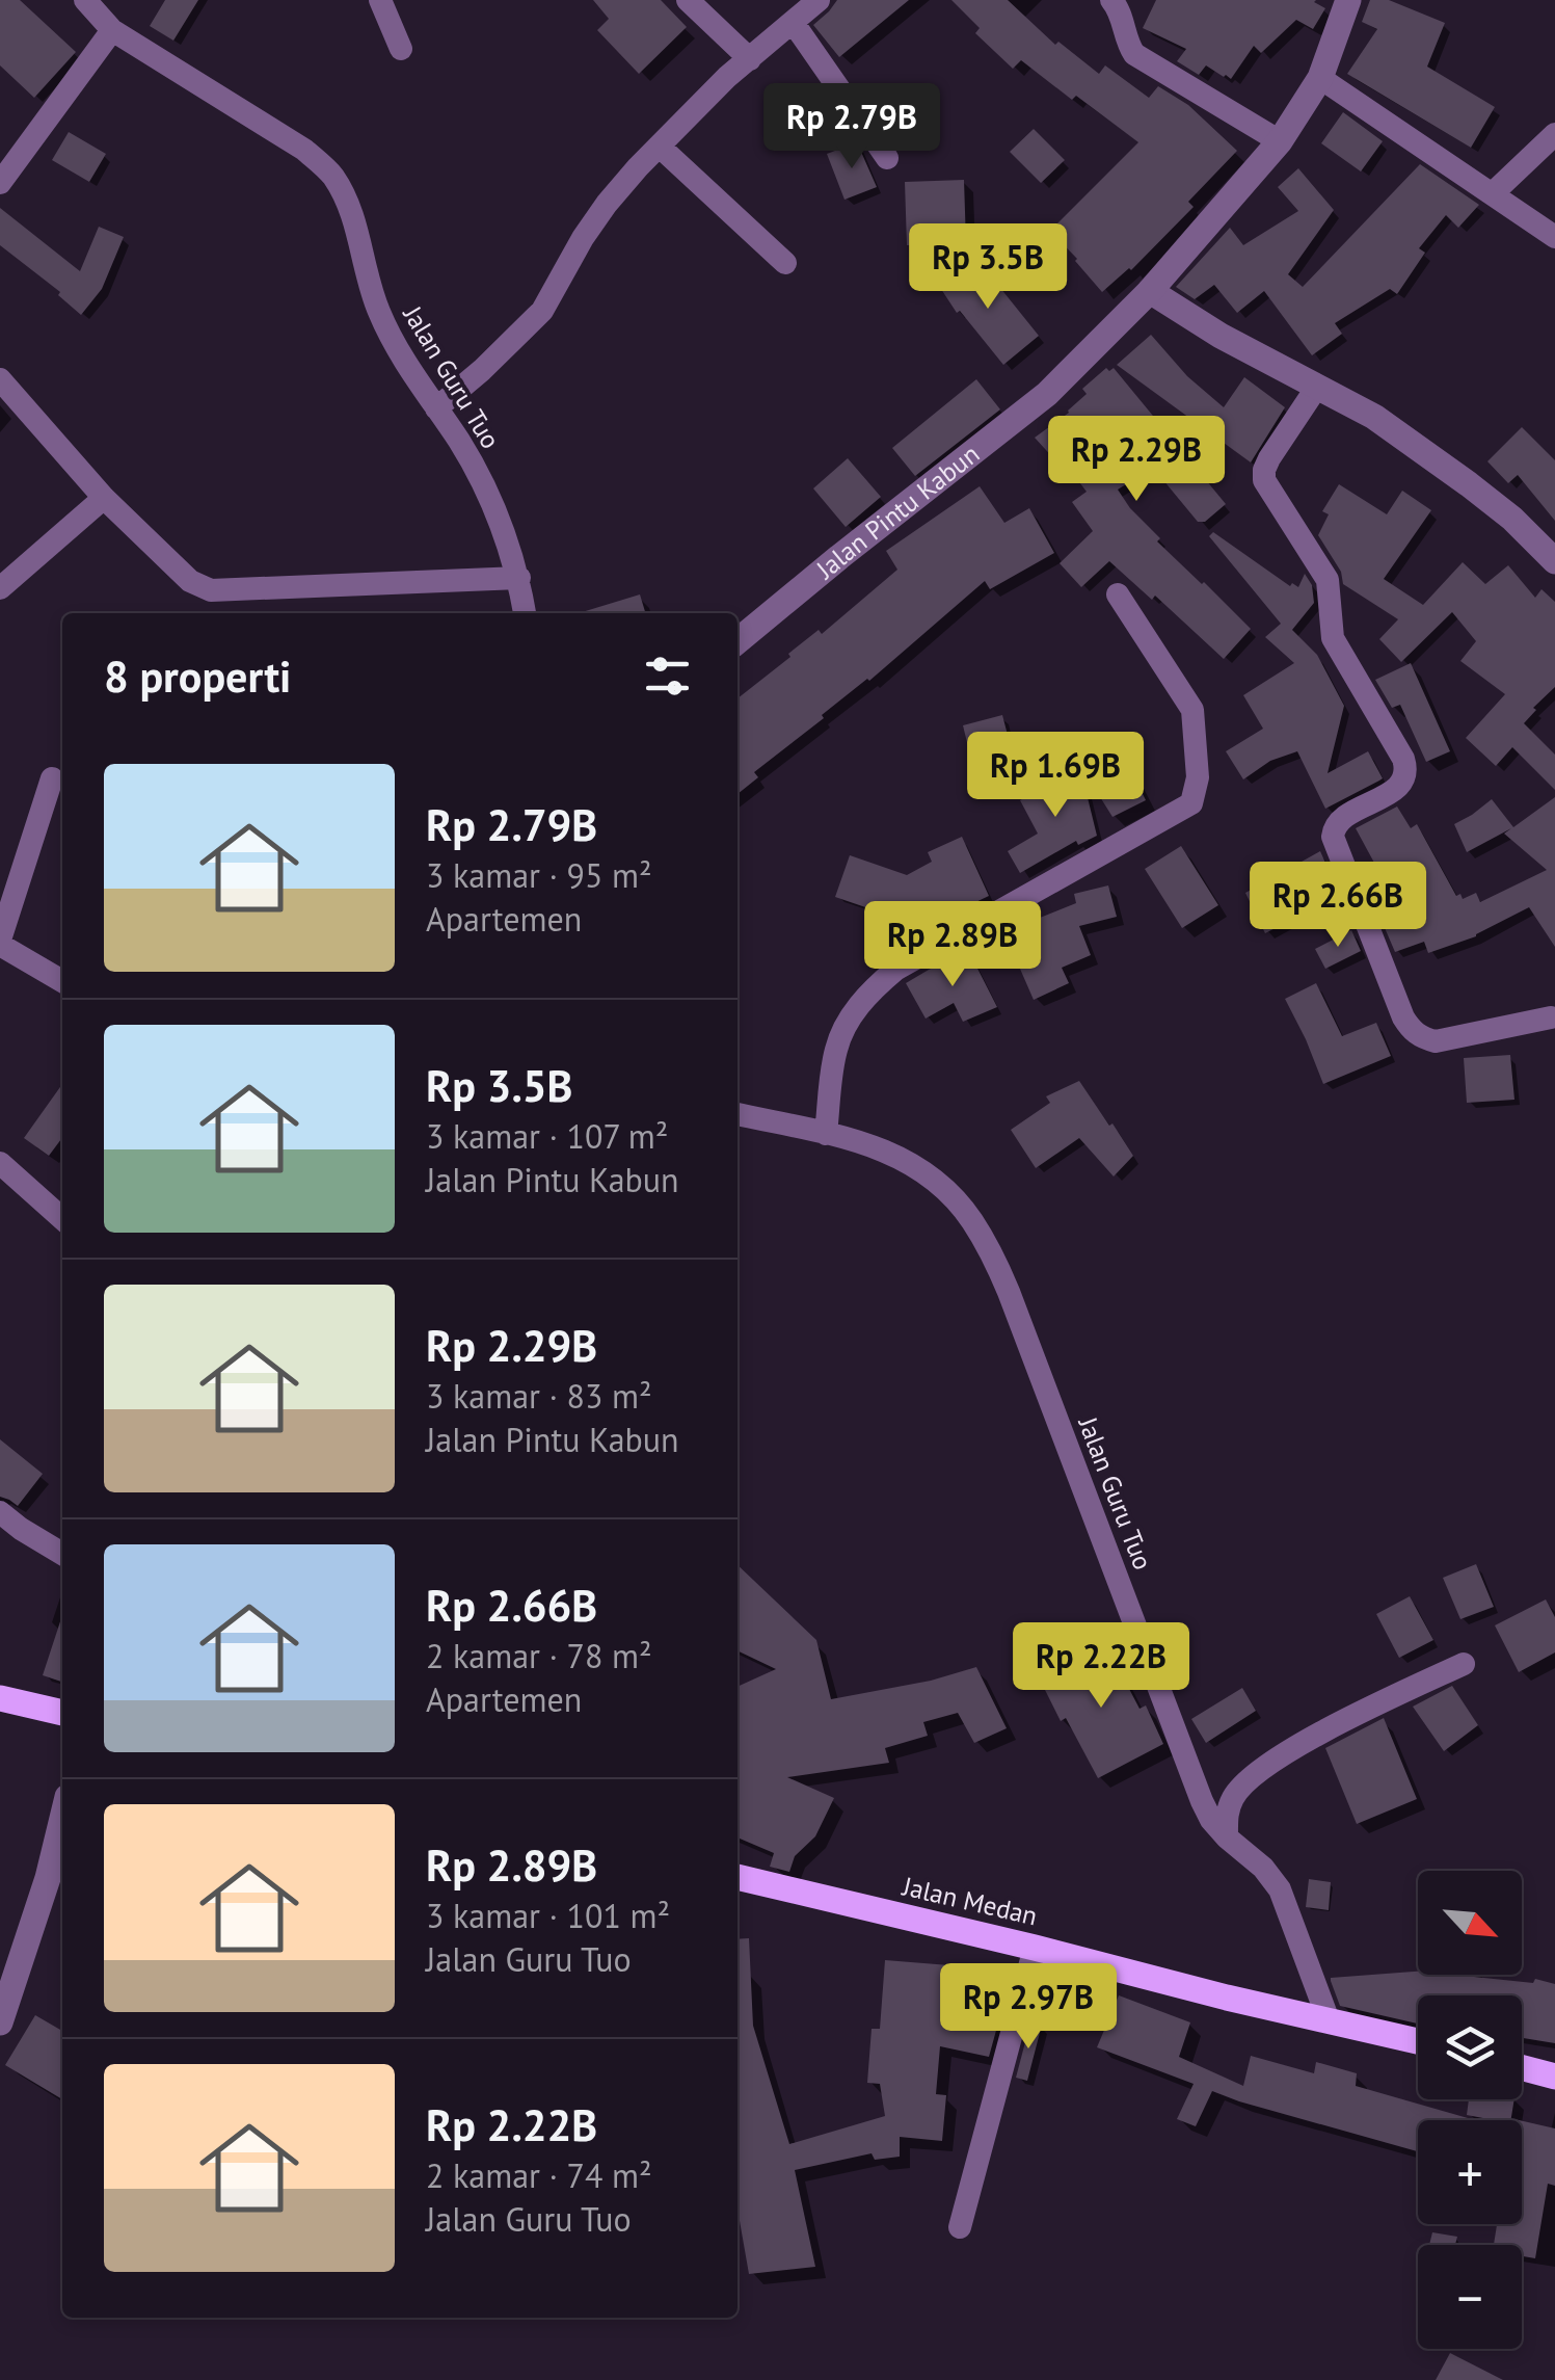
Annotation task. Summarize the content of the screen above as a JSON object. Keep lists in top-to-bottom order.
{
  "streets": {
    "main road": ["Jalan Medan"],
    "street": ["Jalan Guru Tuo", "Jalan Pintu Kabun"]
  },
  "crossings": [
    ["Jalan Guru Tuo", "Jalan Medan"]
  ],
  "north": "bottom right",
  "page": {
    "price": [
      "Rp 2.79B",
      "Rp 3.5B",
      "Rp 2.29B",
      "Rp 1.69B",
      "Rp 2.66B",
      "Rp 2.89B",
      "Rp 2.22B",
      "Rp 2.97B"
    ],
    "heading": "8 properti",
    "list": [
      {
        "name": "Rp 2.79B",
        "note": "3 kamar · 95 m² · Apartemen"
      },
      {
        "name": "Rp 3.5B",
        "note": "3 kamar · 107 m² · Jalan Pintu Kabun"
      },
      {
        "name": "Rp 2.29B",
        "note": "3 kamar · 83 m² · Jalan Pintu Kabun"
      },
      {
        "name": "Rp 2.66B",
        "note": "2 kamar · 78 m² · Apartemen"
      },
      {
        "name": "Rp 2.89B",
        "note": "3 kamar · 101 m² · Jalan Guru Tuo"
      },
      {
        "name": "Rp 2.22B",
        "note": "2 kamar · 74 m² · Jalan Guru Tuo"
      }
    ],
    "map_buttons": ["+", "−"]
  }
}
